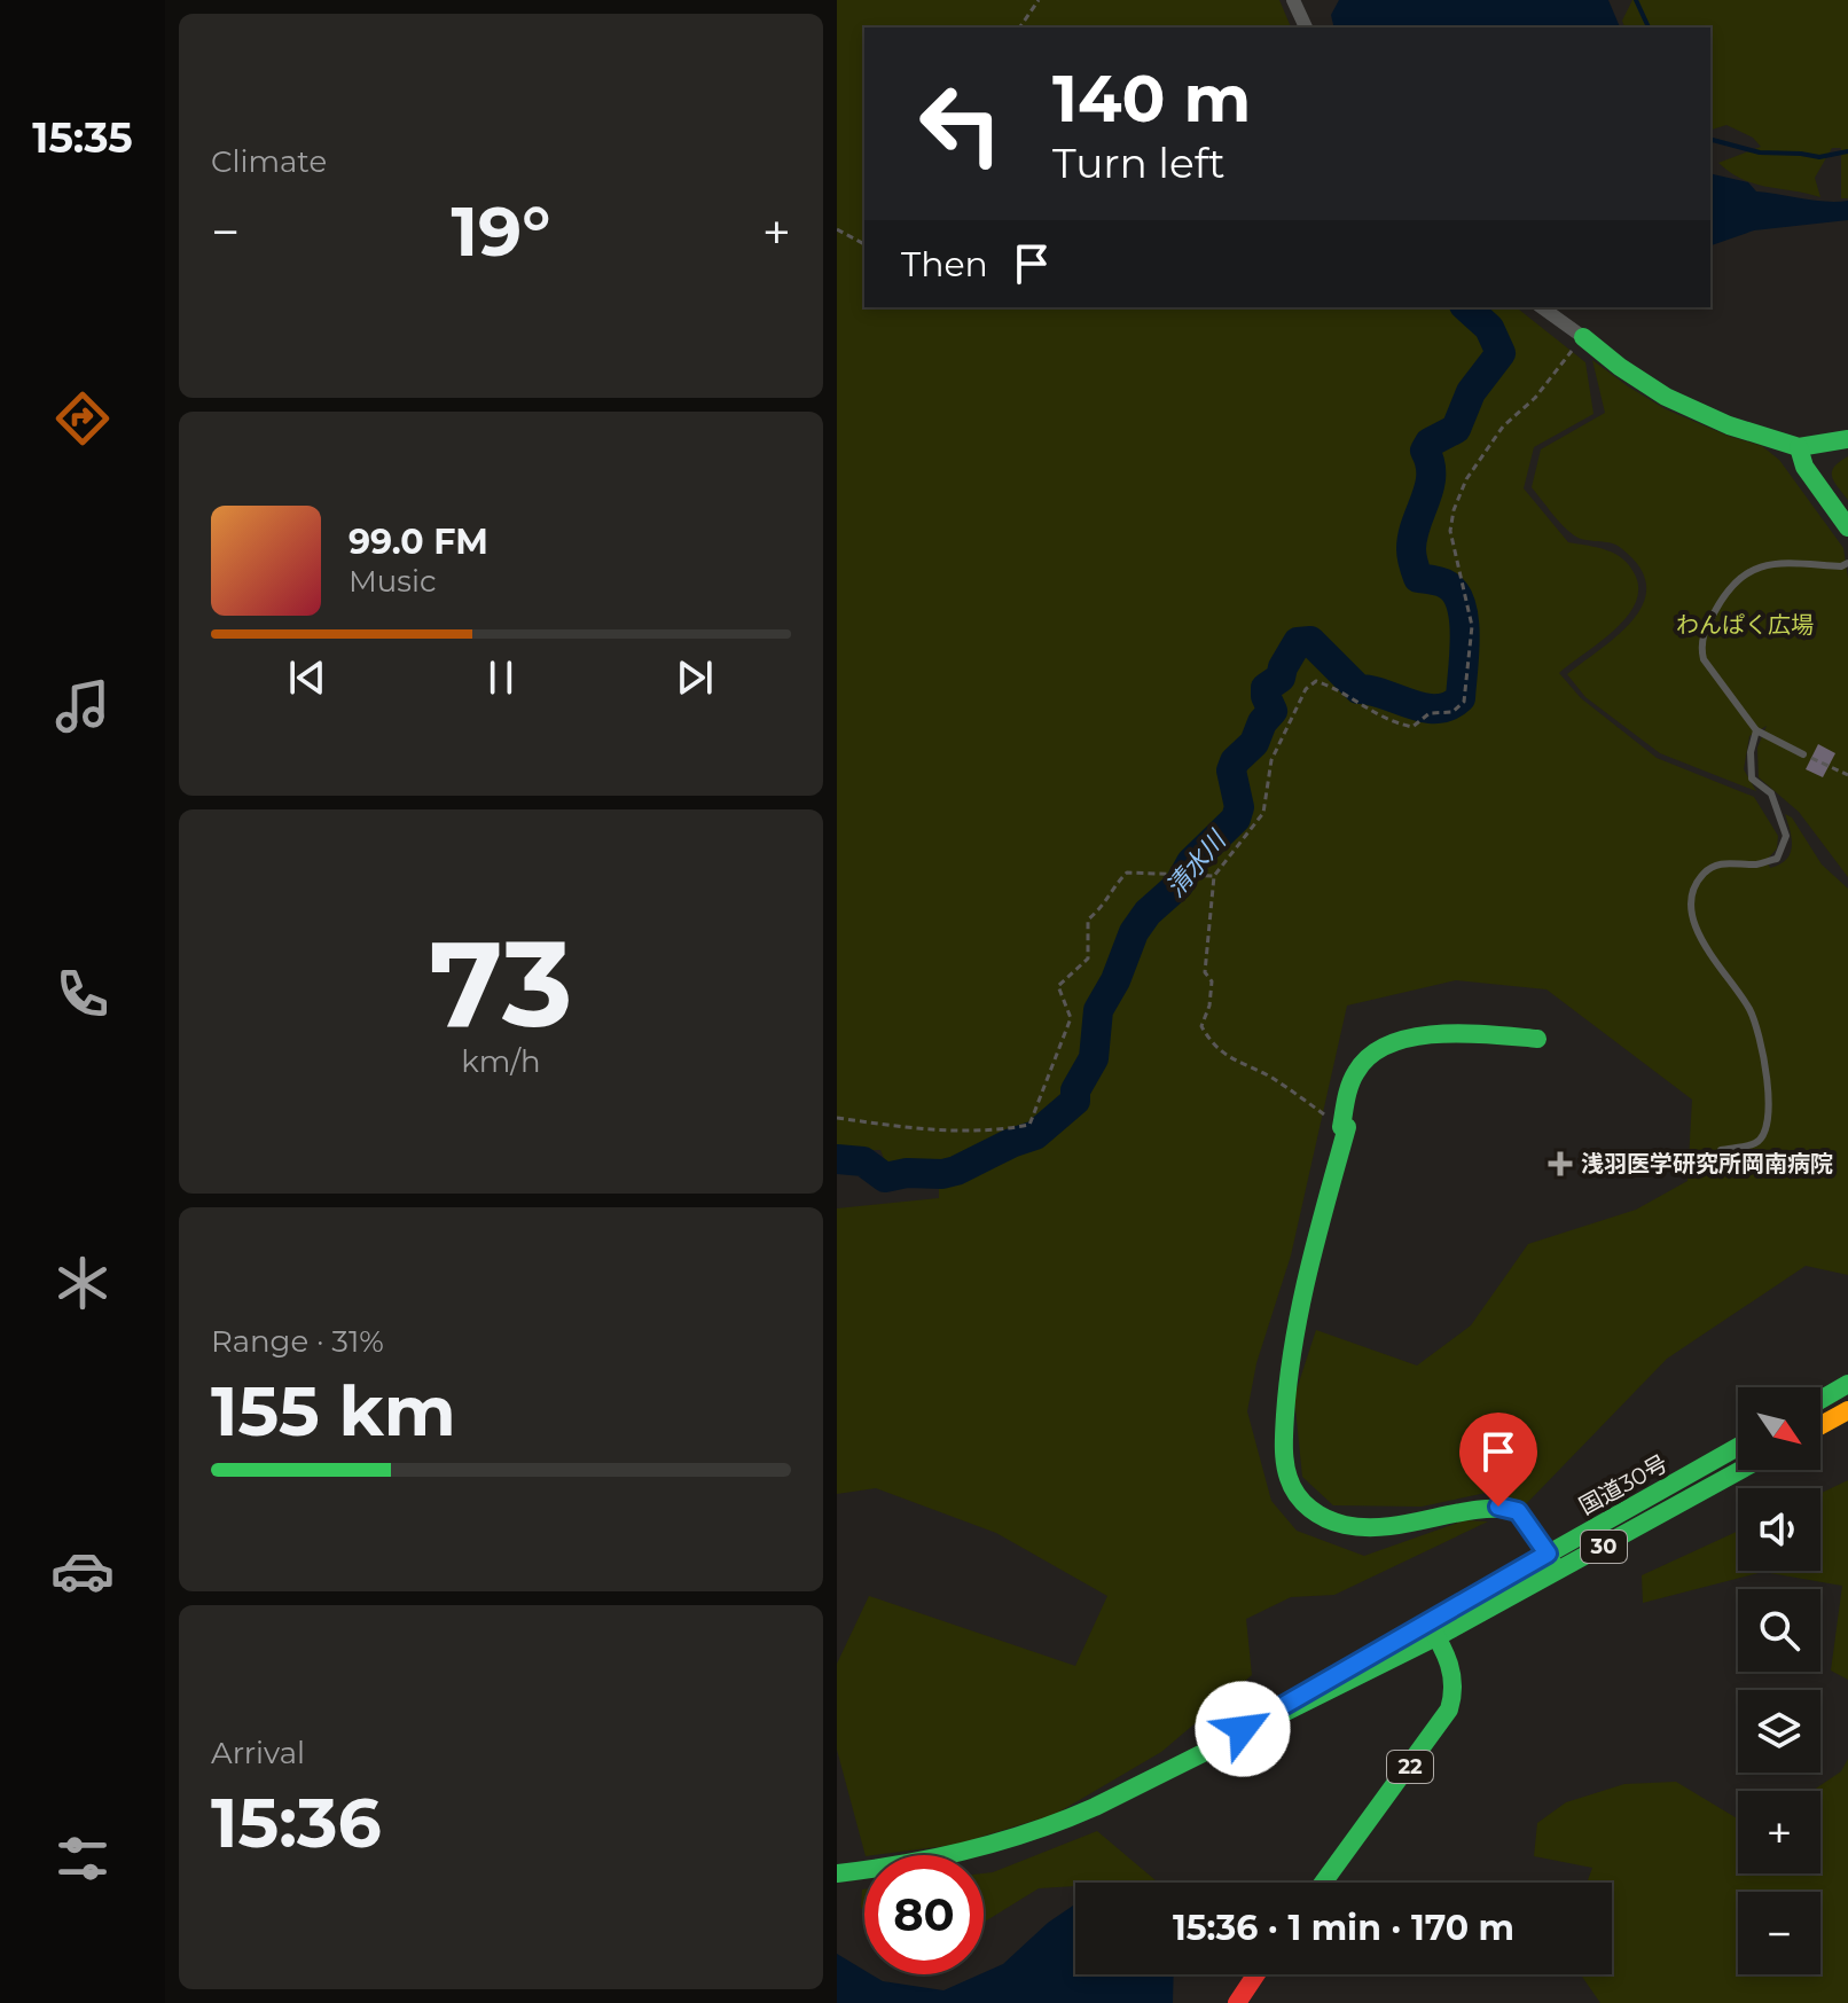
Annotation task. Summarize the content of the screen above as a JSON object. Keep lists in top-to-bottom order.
{
  "streets": {
    "main road": ["国道30号", "30", "22"]
  },
  "crossings": [
    ["国道30号", "22"]
  ],
  "water": ["清水川"],
  "parks": ["わんぱく広場"],
  "places": {
    "health": ["浅羽医学研究所岡南病院"]
  },
  "north": "bottom right",
  "page": {
    "tabs": "15:35",
    "tile": [
      "Climate",
      ["73", "km/h"],
      ["Range · 31%", "155 km"],
      ["Arrival", "15:36"]
    ],
    "turn": ["140 m", "Turn left"],
    "heat": ["−", "19°", "+"],
    "then": "Then",
    "song": ["99.0 FM", "Music"],
    "map_buttons": ["+", "−"],
    "limit": "80",
    "trip": "15:36 · 1 min · 170 m"
  }
}
